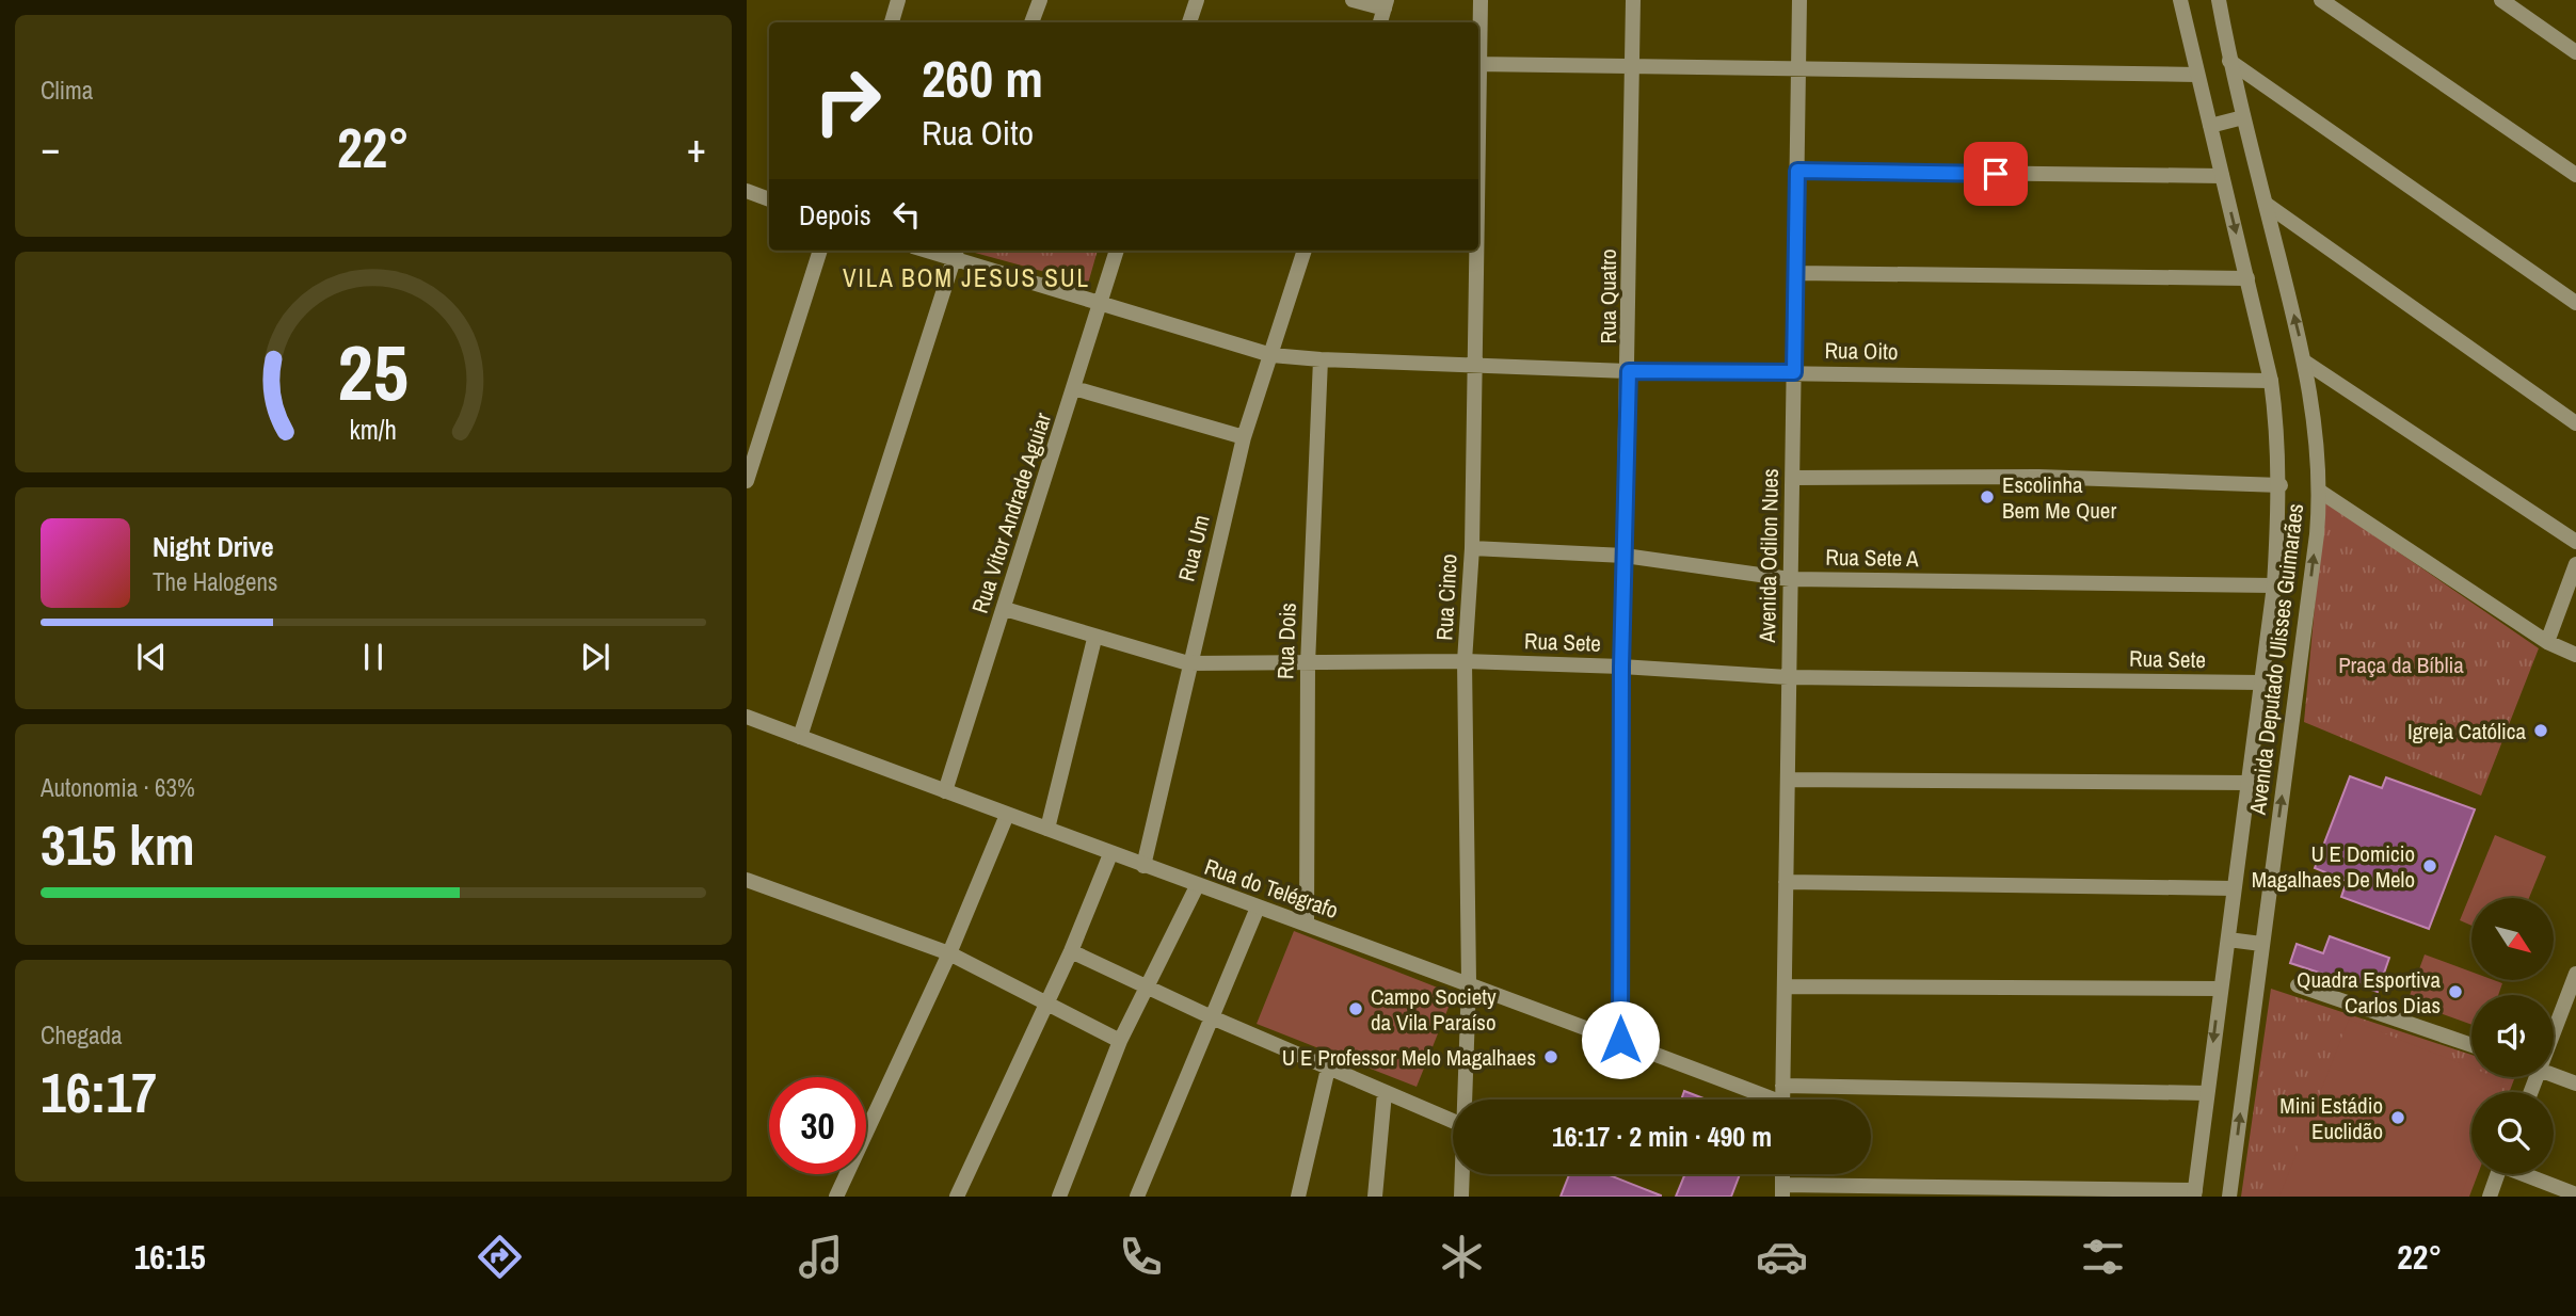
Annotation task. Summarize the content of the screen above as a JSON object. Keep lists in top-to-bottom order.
{
  "streets": {
    "street": [
      "Rua Quatro",
      "Rua Oito",
      "Rua Vitor Andrade Aguiar",
      "Rua Um",
      "Avenida Odilon Nues",
      "Rua Sete A",
      "Rua Cinco",
      "Rua Dois",
      "Rua Sete",
      "Avenida Deputado Ulisses Guimarães",
      "Rua do Telégrafo"
    ]
  },
  "crossings": [
    ["Rua Quatro", "Rua Oito"],
    ["Rua Quatro", "Rua Sete A"],
    ["Rua Quatro", "Rua Sete"],
    ["Rua Quatro", "Rua do Telégrafo"],
    ["Rua Oito", "Rua Um"],
    ["Rua Oito", "Avenida Odilon Nues"],
    ["Rua Oito", "Rua Cinco"],
    ["Rua Oito", "Rua Dois"],
    ["Rua Oito", "Avenida Deputado Ulisses Guimarães"],
    ["Rua Vitor Andrade Aguiar", "Rua Sete"],
    ["Rua Vitor Andrade Aguiar", "Rua do Telégrafo"],
    ["Rua Um", "Rua Sete"],
    ["Rua Um", "Rua do Telégrafo"],
    ["Avenida Odilon Nues", "Rua Sete A"],
    ["Avenida Odilon Nues", "Rua Sete"],
    ["Rua Sete A", "Rua Cinco"],
    ["Rua Sete A", "Avenida Deputado Ulisses Guimarães"],
    ["Rua Cinco", "Rua Sete"],
    ["Rua Cinco", "Rua do Telégrafo"],
    ["Rua Dois", "Rua Sete"],
    ["Rua Dois", "Rua do Telégrafo"],
    ["Rua Sete", "Avenida Deputado Ulisses Guimarães"]
  ],
  "districts": ["VILA BOM JESUS SUL"],
  "parks": ["Praça da Bíblia"],
  "places": [
    "Escolinha Bem Me Quer",
    "Igreja Católica",
    "U E Domicio Magalhaes De Melo",
    "Quadra Esportiva Carlos Dias",
    "Campo Society da Vila Paraíso",
    "U E Professor Melo Magalhaes",
    "Mini Estádio Euclidão"
  ],
  "north": "bottom right",
  "page": {
    "tile": [
      "Clima",
      ["Autonomia · 63%", "315 km"],
      ["Chegada", "16:17"]
    ],
    "turn": ["260 m", "Rua Oito"],
    "heat": ["−", "22°", "+"],
    "then": "Depois",
    "song": ["Night Drive", "The Halogens"],
    "limit": "30",
    "trip": "16:17 · 2 min · 490 m",
    "tabs": ["16:15", "22°"],
    "gauge": ["25", "km/h"]
  }
}
